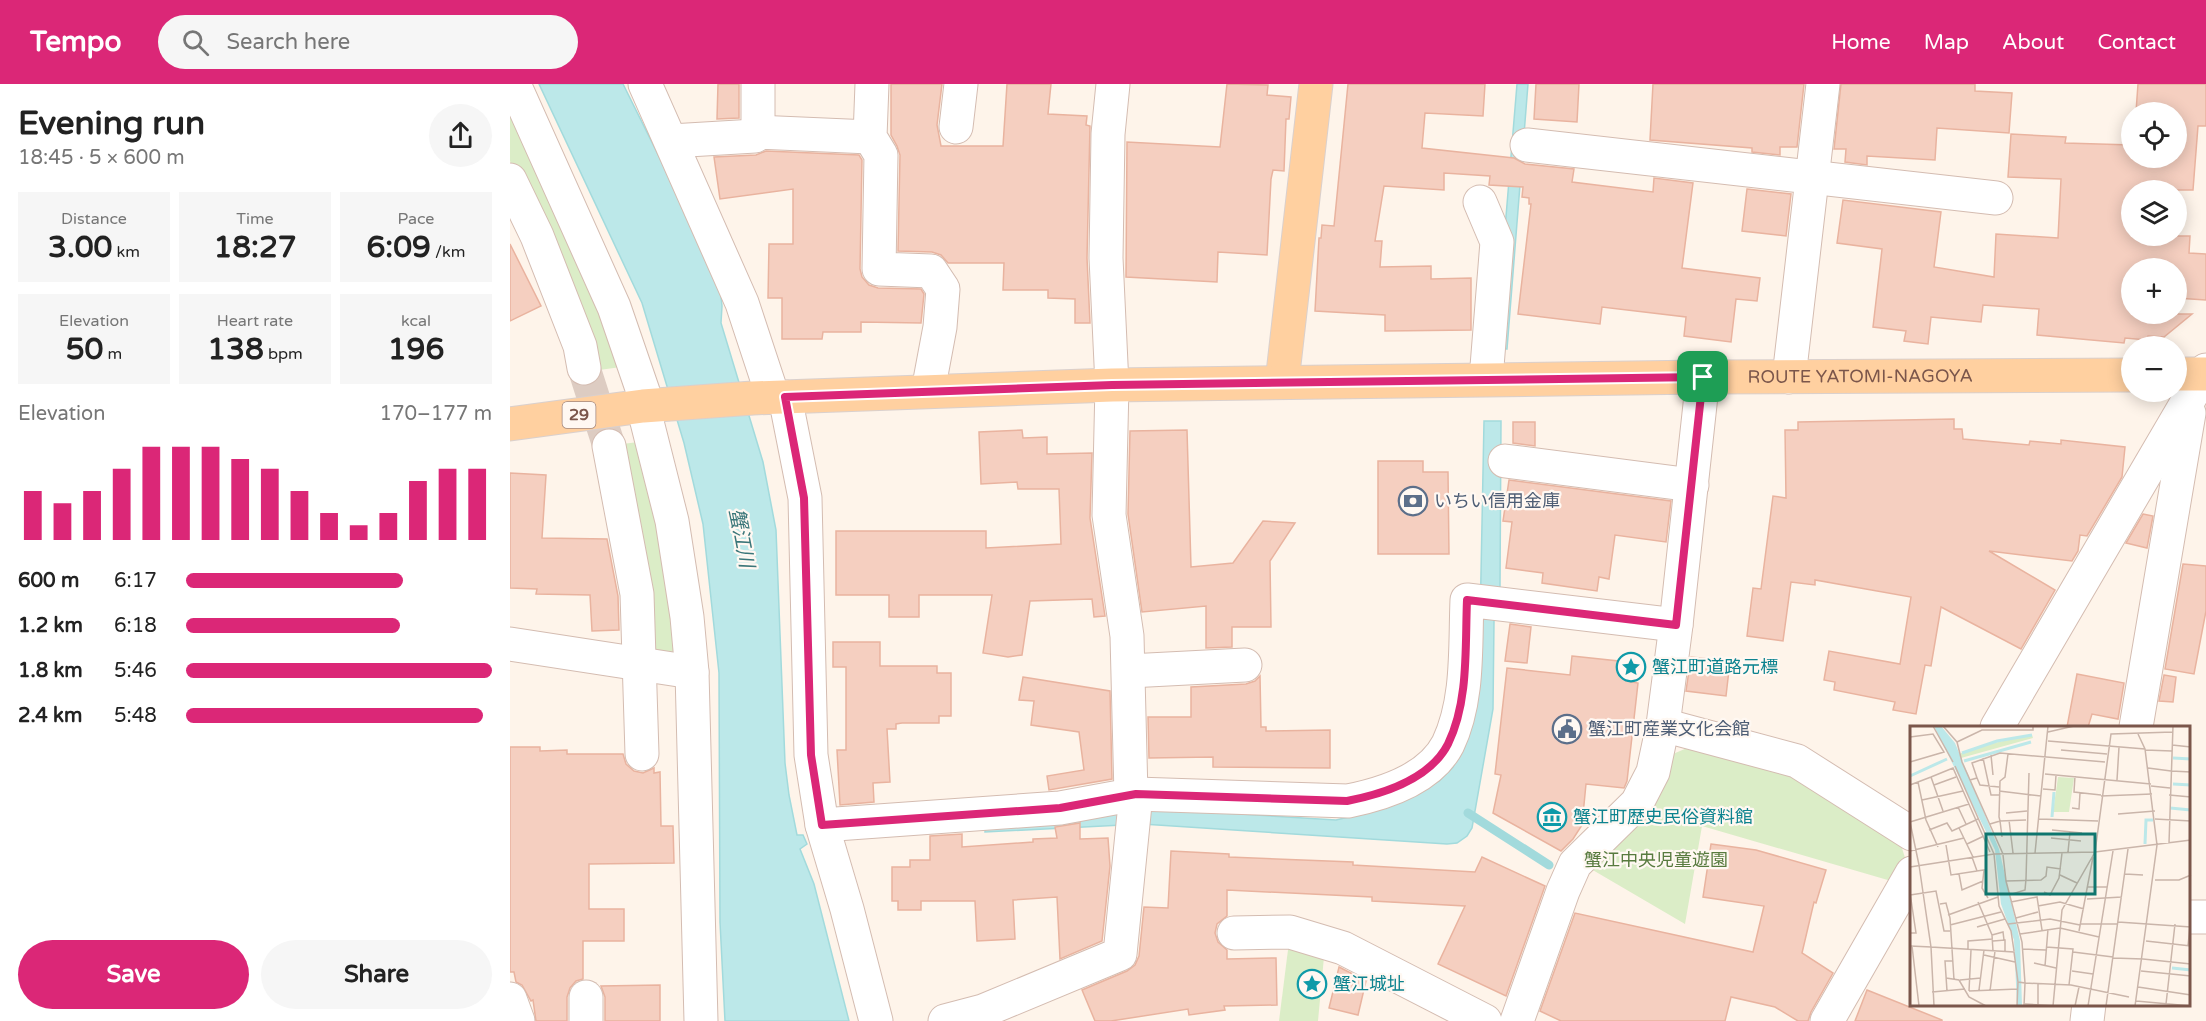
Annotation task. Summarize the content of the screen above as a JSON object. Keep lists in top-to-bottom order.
{
  "streets": {
    "main road": ["ROUTE YATOMI-NAGOYA", "29"]
  },
  "water": ["蟹江川"],
  "parks": ["蟹江中央児童遊園"],
  "places": {
    "bank": ["いちい信用金庫"],
    "place": ["蟹江町道路元標", "蟹江城址"],
    "public building": ["蟹江町産業文化会館"],
    "museum": ["蟹江町歴史民俗資料館"]
  },
  "page": {
    "header": "Tempo",
    "search": "Search here",
    "nav": [
      "Home",
      "Map",
      "About",
      "Contact"
    ],
    "heading": ["Evening run", "18:45 · 5 × 600 m"],
    "map_buttons": ["+", "−"],
    "stats": [
      ["Distance", "3.00 km"],
      ["Time", "18:27"],
      ["Pace", "6:09 /km"],
      ["Elevation", "50 m"],
      ["Heart rate", "138 bpm"],
      ["kcal", "196"]
    ],
    "chart": ["Elevation", "170–177 m"],
    "list": [
      {
        "name": "600 m",
        "note": "6:17"
      },
      {
        "name": "1.2 km",
        "note": "6:18"
      },
      {
        "name": "1.8 km",
        "note": "5:46"
      },
      {
        "name": "2.4 km",
        "note": "5:48"
      }
    ],
    "buttons": ["Save", "Share"]
  }
}
